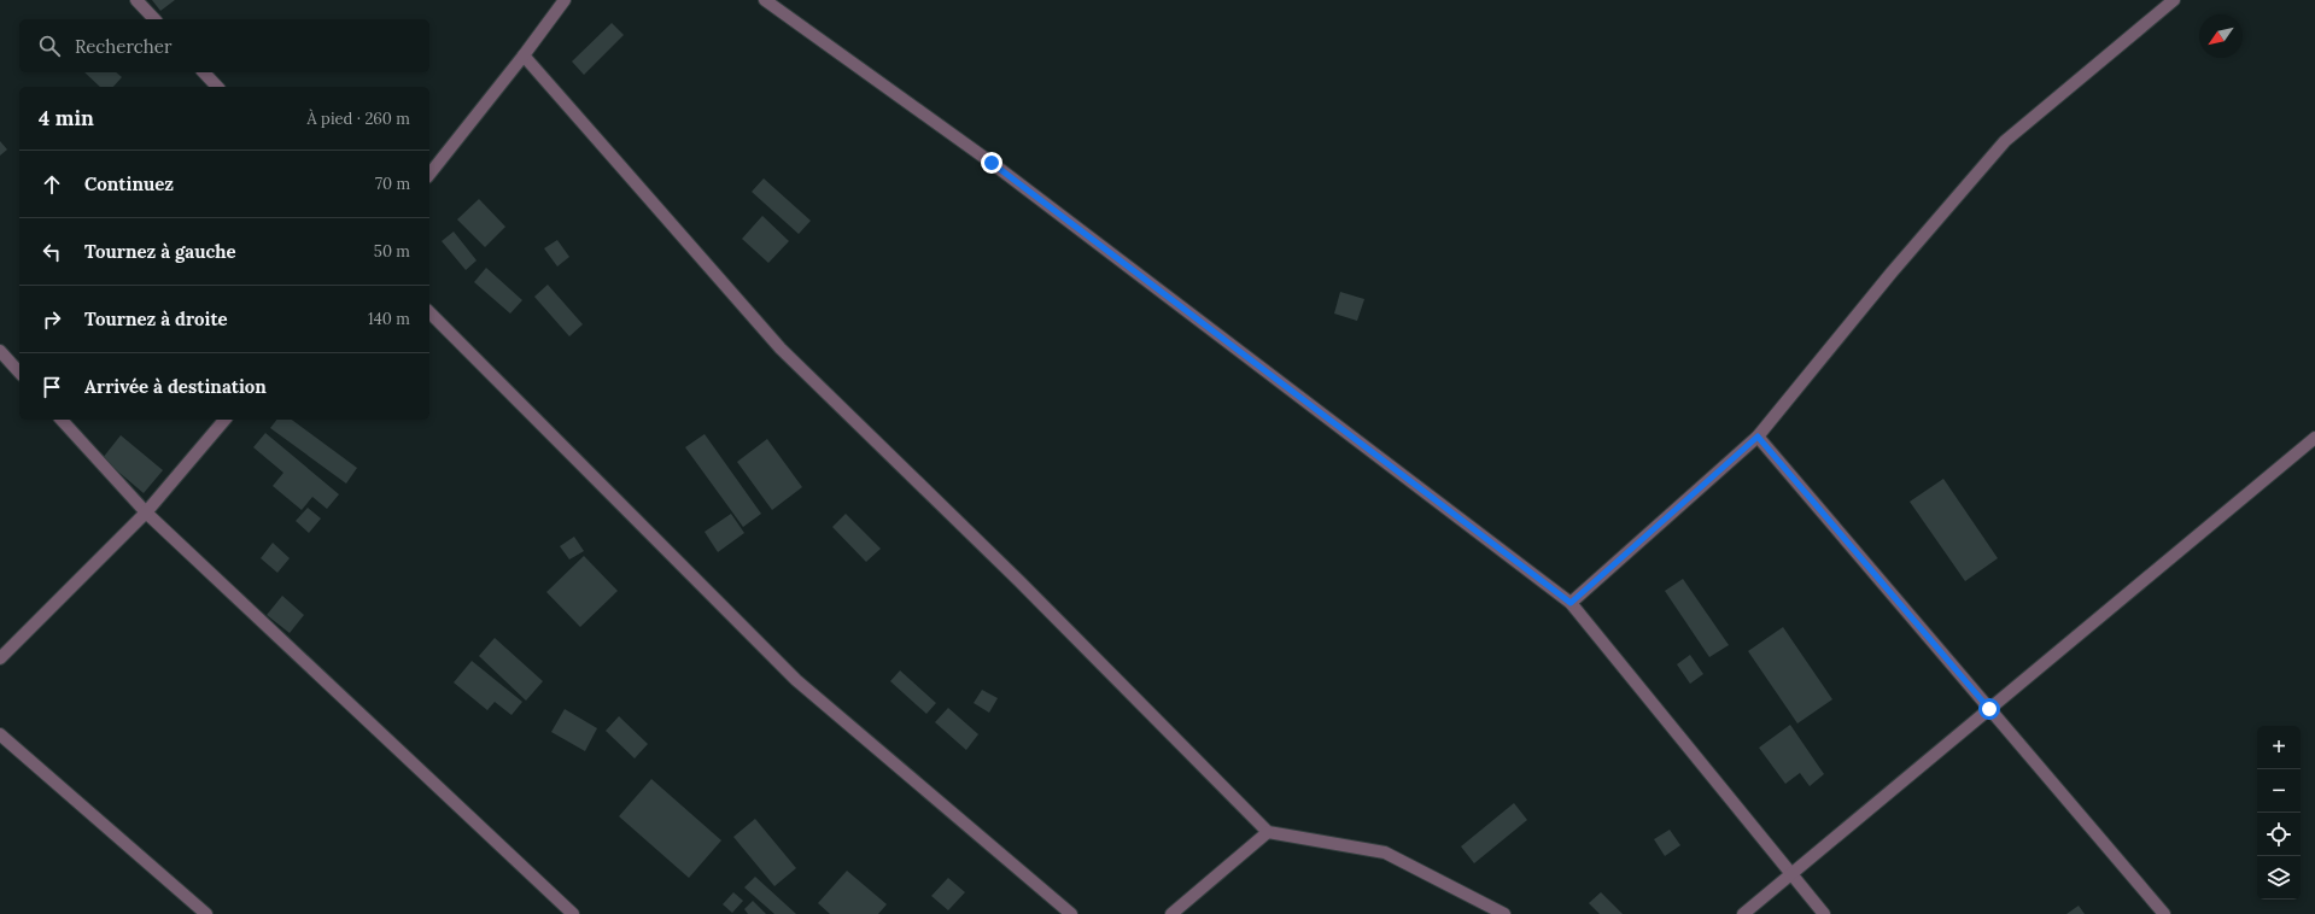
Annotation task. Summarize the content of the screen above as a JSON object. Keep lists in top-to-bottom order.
{
  "north": "bottom left",
  "page": {
    "search": "Rechercher",
    "heading": ["4 min", "À pied · 260 m"],
    "list": [
      ["Continuez", "70 m"],
      ["Tournez à gauche", "50 m"],
      ["Tournez à droite", "140 m"],
      "Arrivée à destination"
    ],
    "map_buttons": ["+", "−"]
  }
}
